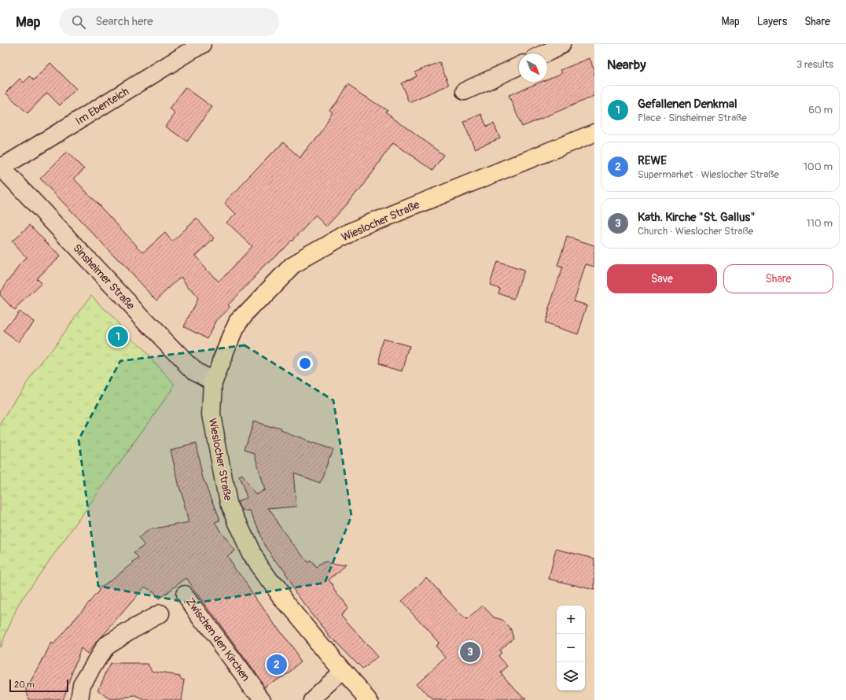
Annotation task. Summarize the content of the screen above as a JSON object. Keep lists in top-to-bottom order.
{
  "streets": {
    "main road": ["Wieslocher Straße"],
    "street": ["Im Ebenteich", "Sinsheimer Straße", "Zwischen den Kirchen"]
  },
  "crossings": [
    ["Im Ebenteich", "Sinsheimer Straße"],
    ["Wieslocher Straße", "Sinsheimer Straße"]
  ],
  "scale_bar": "20 m",
  "north": "bottom right",
  "page": {
    "header": "Map",
    "search": "Search here",
    "nav": ["Map", "Layers", "Share"],
    "heading": ["Nearby", "3 results"],
    "list": [
      {
        "mark": "1",
        "name": "Gefallenen Denkmal",
        "note": "Place · Sinsheimer Straße",
        "value": "60 m"
      },
      {
        "mark": "2",
        "name": "REWE",
        "note": "Supermarket · Wieslocher Straße",
        "value": "100 m"
      },
      {
        "mark": "3",
        "name": "Kath. Kirche \"St. Gallus\"",
        "note": "Church · Wieslocher Straße",
        "value": "110 m"
      }
    ],
    "buttons": ["Save", "Share"],
    "pins": ["1", "3", "2"],
    "map_buttons": ["+", "−"],
    "scale": "20 m"
  }
}
